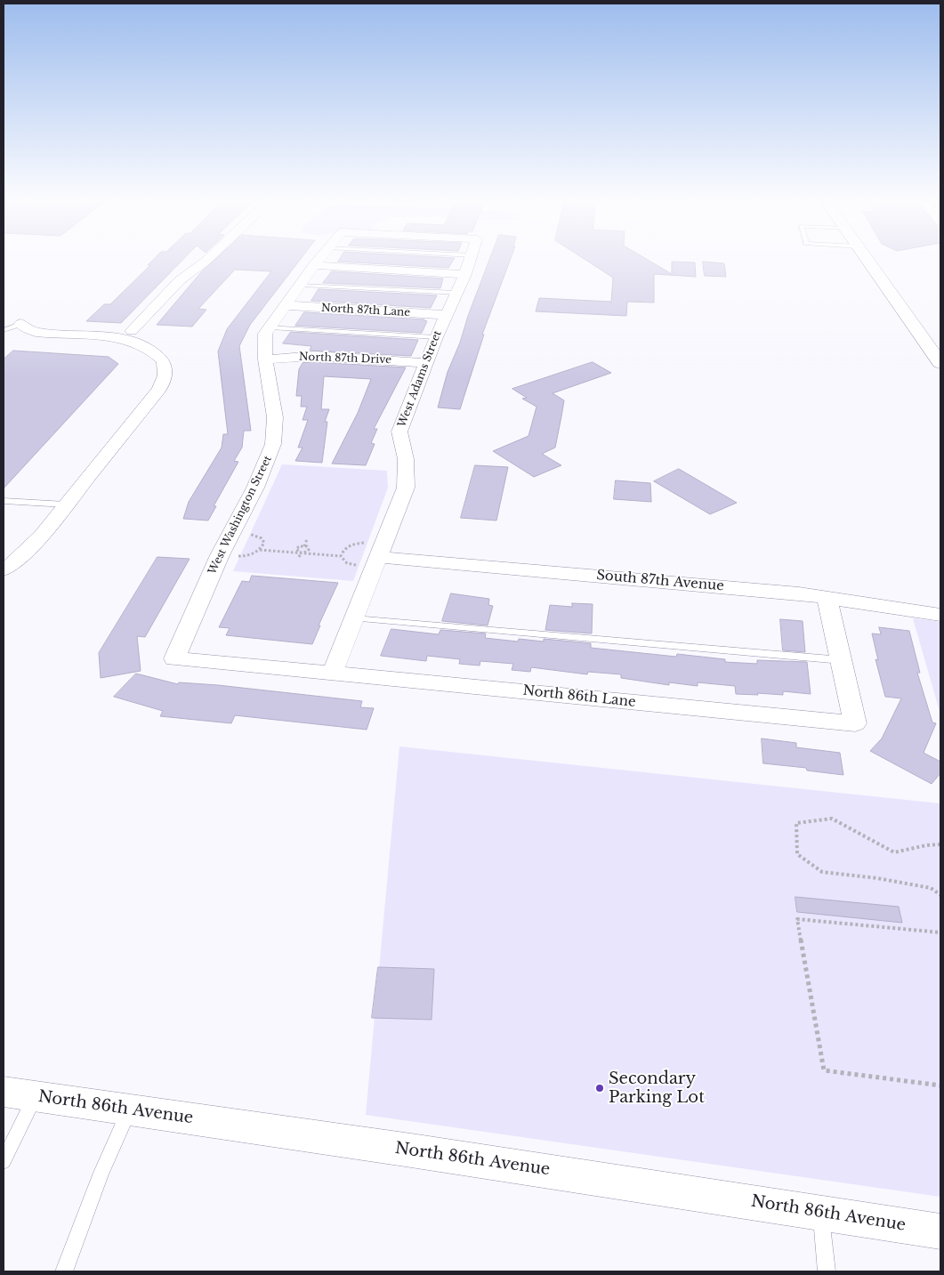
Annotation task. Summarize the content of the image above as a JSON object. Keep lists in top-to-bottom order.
{
  "streets": {
    "street": [
      "North 87th Lane",
      "North 87th Drive",
      "West Adams Street",
      "West Washington Street",
      "South 87th Avenue",
      "North 86th Lane",
      "North 86th Avenue"
    ]
  },
  "crossings": [
    ["North 87th Lane", "West Adams Street"],
    ["North 87th Lane", "West Washington Street"],
    ["North 87th Drive", "West Adams Street"],
    ["North 87th Drive", "West Washington Street"],
    ["West Adams Street", "South 87th Avenue"],
    ["West Adams Street", "North 86th Lane"],
    ["West Washington Street", "North 86th Lane"],
    ["South 87th Avenue", "North 86th Lane"]
  ],
  "places": ["Secondary Parking Lot"]
}
